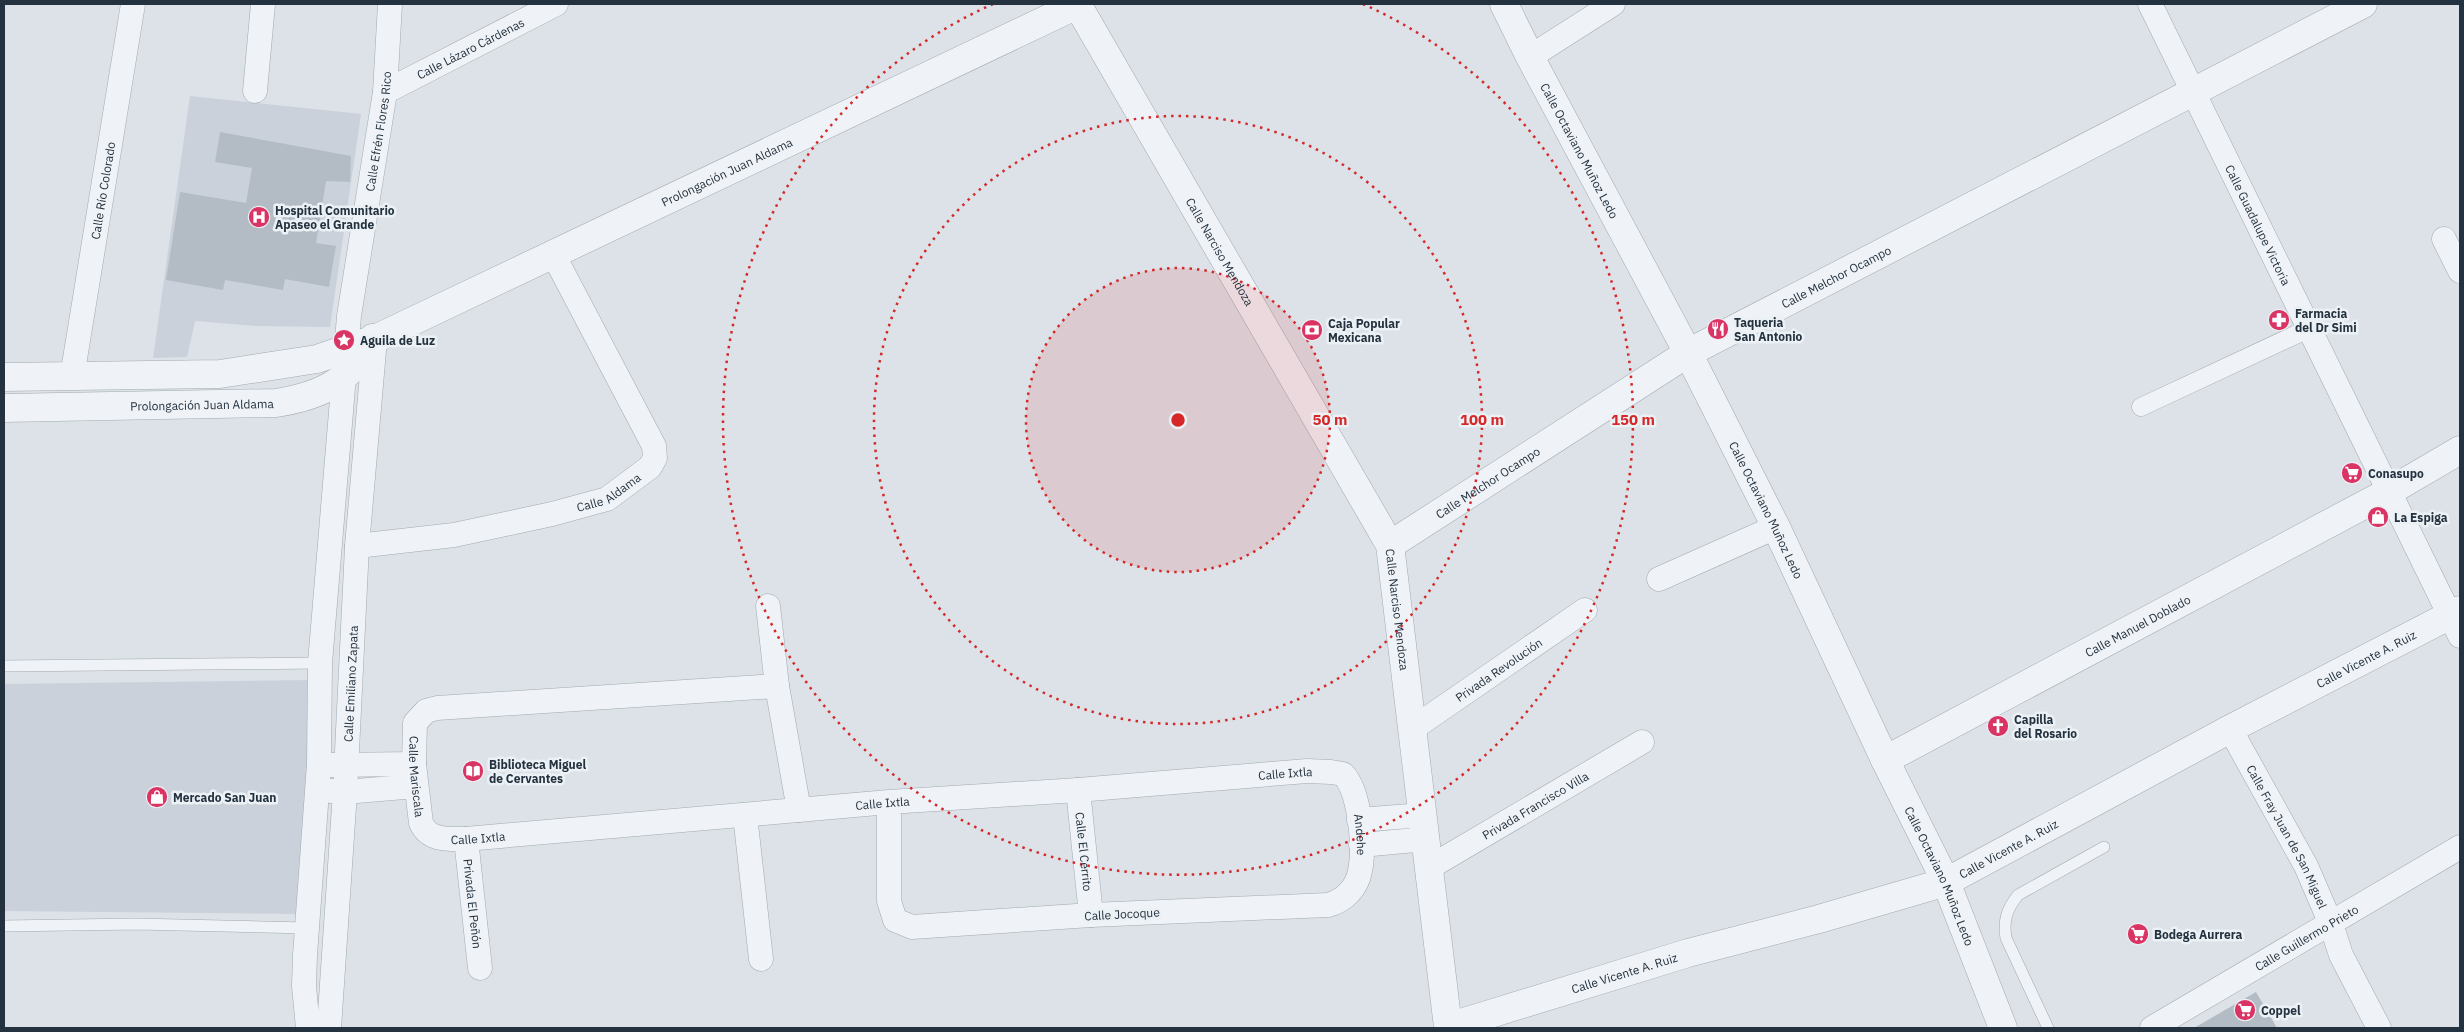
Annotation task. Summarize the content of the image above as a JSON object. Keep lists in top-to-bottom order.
{
  "streets": {
    "street": [
      "Calle Lázaro Cárdenas",
      "Calle Efrén Flores Rico",
      "Calle Octaviano Muñoz Ledo",
      "Prolongación Juan Aldama",
      "Calle Río Colorado",
      "Calle Guadalupe Victoria",
      "Calle Narciso Mendoza",
      "Calle Melchor Ocampo",
      "Calle Aldama",
      "Calle Manuel Doblado",
      "Calle Vicente A. Ruiz",
      "Privada Revolución",
      "Calle Emiliano Zapata",
      "Calle Ixtla",
      "Calle Mariscala",
      "Privada Francisco Villa",
      "Andehe",
      "Calle Fray Juan de San Miguel",
      "Calle El Cerrito",
      "Privada El Peñón",
      "Calle Jocoque",
      "Calle Guillermo Prieto"
    ]
  },
  "crossings": [
    ["Calle Lázaro Cárdenas", "Calle Efrén Flores Rico"],
    ["Calle Efrén Flores Rico", "Prolongación Juan Aldama"],
    ["Calle Octaviano Muñoz Ledo", "Calle Melchor Ocampo"],
    ["Calle Octaviano Muñoz Ledo", "Calle Manuel Doblado"],
    ["Calle Octaviano Muñoz Ledo", "Calle Vicente A. Ruiz"],
    ["Prolongación Juan Aldama", "Calle Río Colorado"],
    ["Prolongación Juan Aldama", "Calle Narciso Mendoza"],
    ["Prolongación Juan Aldama", "Calle Aldama"],
    ["Prolongación Juan Aldama", "Calle Emiliano Zapata"],
    ["Calle Guadalupe Victoria", "Calle Melchor Ocampo"],
    ["Calle Guadalupe Victoria", "Calle Manuel Doblado"],
    ["Calle Guadalupe Victoria", "Calle Vicente A. Ruiz"],
    ["Calle Narciso Mendoza", "Calle Melchor Ocampo"],
    ["Calle Narciso Mendoza", "Calle Vicente A. Ruiz"],
    ["Calle Narciso Mendoza", "Privada Revolución"],
    ["Calle Narciso Mendoza", "Privada Francisco Villa"],
    ["Calle Aldama", "Calle Emiliano Zapata"],
    ["Calle Vicente A. Ruiz", "Calle Fray Juan de San Miguel"],
    ["Calle Ixtla", "Calle Mariscala"],
    ["Calle Ixtla", "Andehe"],
    ["Calle Ixtla", "Calle El Cerrito"],
    ["Calle Ixtla", "Privada El Peñón"],
    ["Calle Ixtla", "Calle Jocoque"],
    ["Andehe", "Calle Jocoque"],
    ["Calle Fray Juan de San Miguel", "Calle Guillermo Prieto"],
    ["Calle El Cerrito", "Calle Jocoque"]
  ],
  "places": {
    "hospital": ["Hospital Comunitario Apaseo el Grande"],
    "pharmacy": ["Farmacia del Dr Simi"],
    "restaurant": ["Taqueria San Antonio"],
    "bank": ["Caja Popular Mexicana"],
    "place": ["Aguila de Luz"],
    "supermarket": ["Conasupo", "Bodega Aurrera", "Coppel"],
    "shop": ["La Espiga", "Mercado San Juan"],
    "church": ["Capilla del Rosario"],
    "library": ["Biblioteca Miguel de Cervantes"]
  },
  "rings": ["50 m", "100 m", "150 m"]
}
